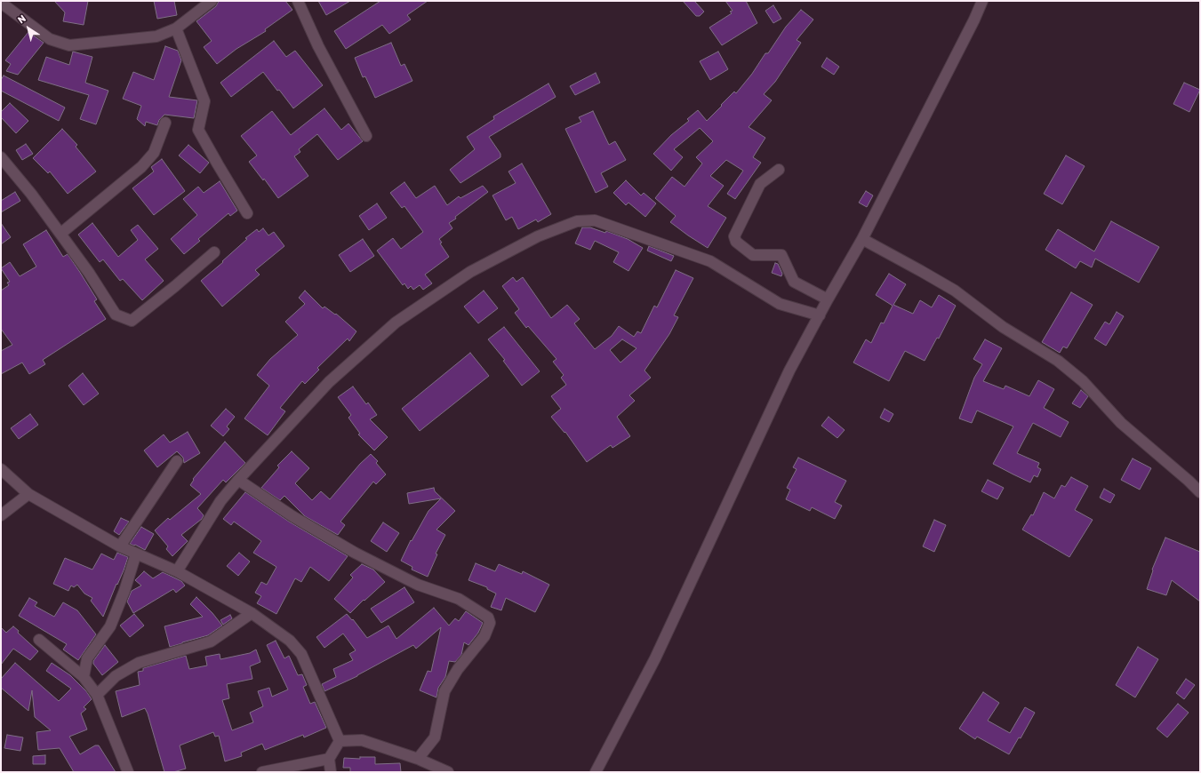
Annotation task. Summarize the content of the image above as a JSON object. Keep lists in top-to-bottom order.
{
  "north": "top left"
}
